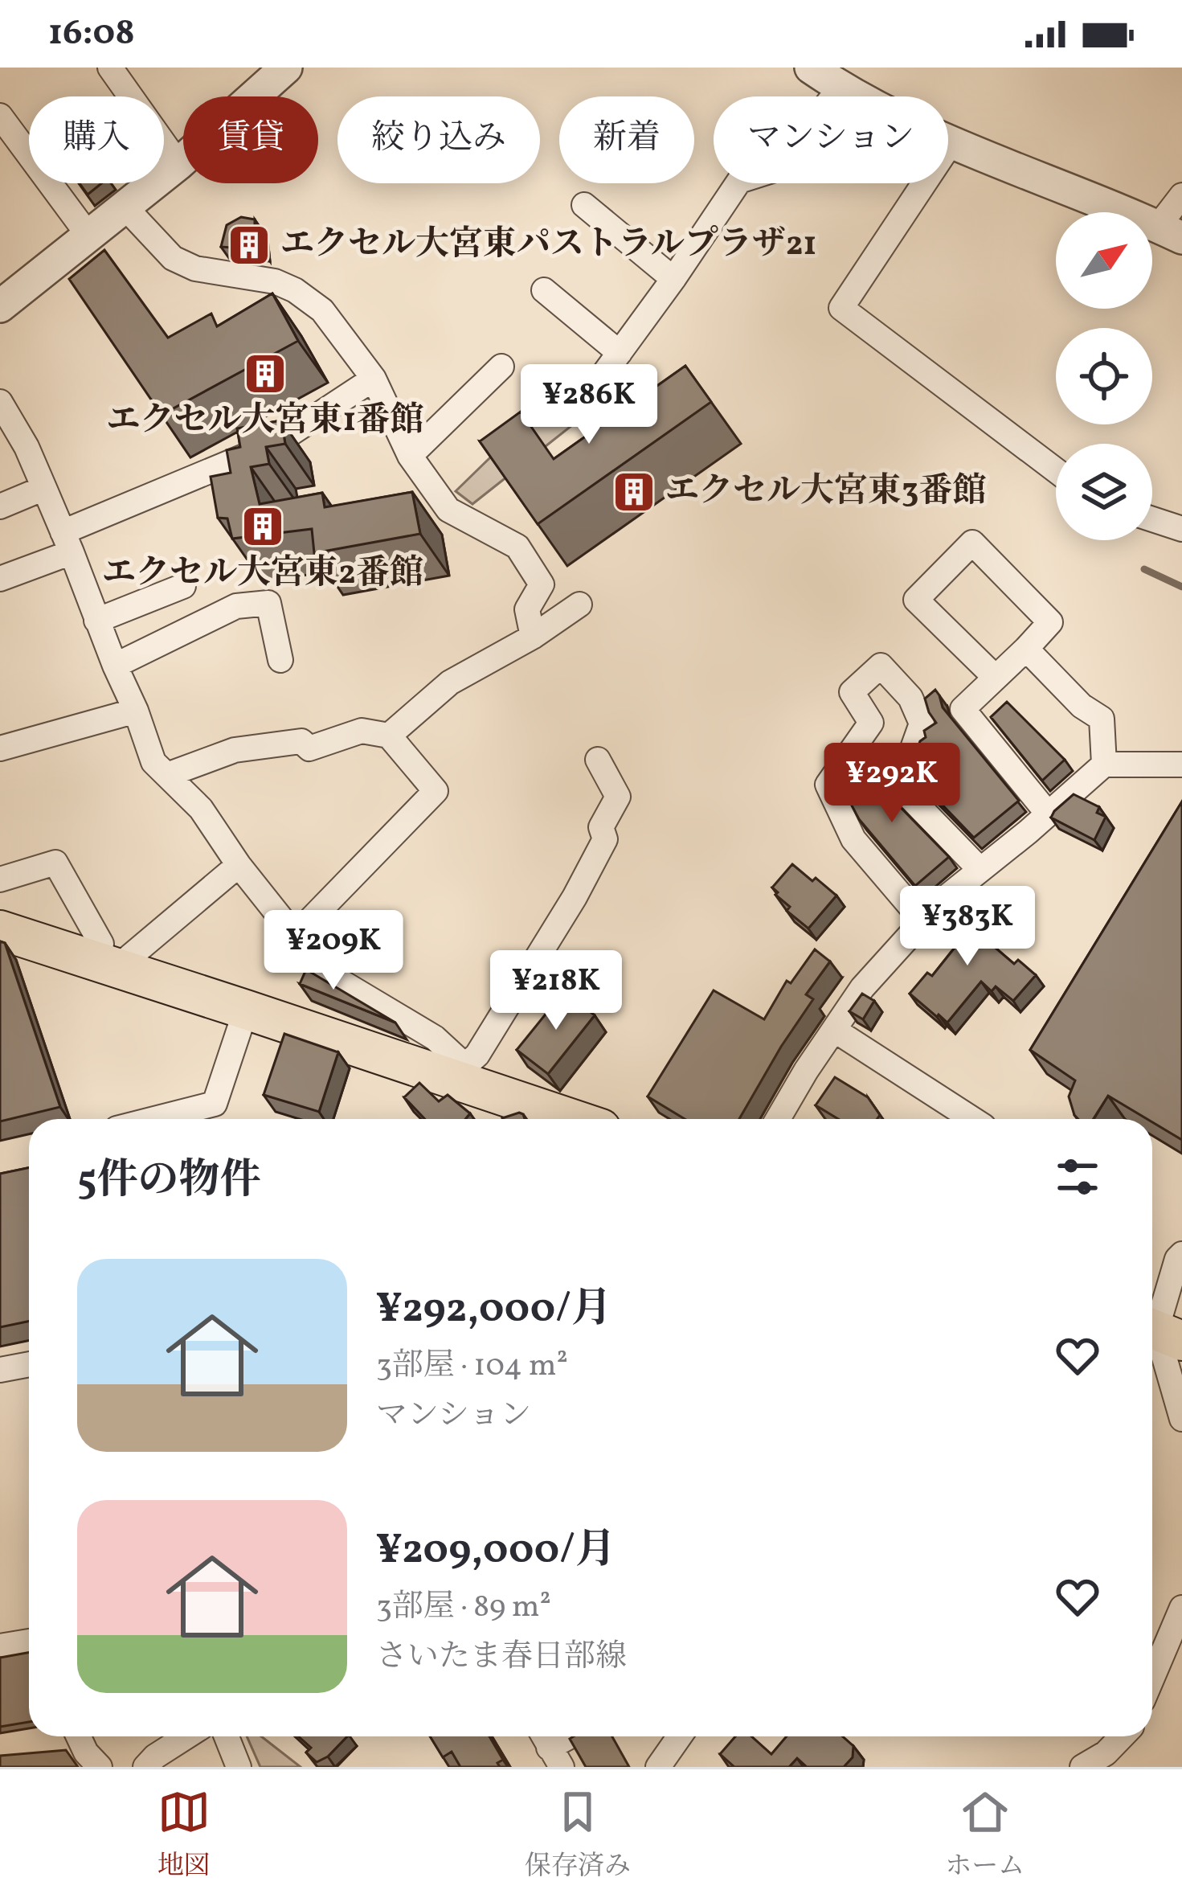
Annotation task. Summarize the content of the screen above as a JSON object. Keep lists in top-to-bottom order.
{
  "places": {
    "building": [
      "エクセル大宮東パストラルプラザ21",
      "エクセル大宮東1番館",
      "エクセル大宮東3番館",
      "エクセル大宮東2番館"
    ]
  },
  "north": "top right",
  "page": {
    "status": "16:08",
    "chip": [
      "購入",
      "賃貸",
      "絞り込み",
      "新着",
      "マンション"
    ],
    "price": [
      "¥286K",
      "¥292K",
      "¥383K",
      "¥209K",
      "¥218K"
    ],
    "heading": "5件の物件",
    "list": [
      {
        "name": "¥292,000/月",
        "note": "3部屋 · 104 m² · マンション"
      },
      {
        "name": "¥209,000/月",
        "note": "3部屋 · 89 m² · さいたま春日部線"
      }
    ],
    "tabs": ["地図", "保存済み", "ホーム"]
  }
}
